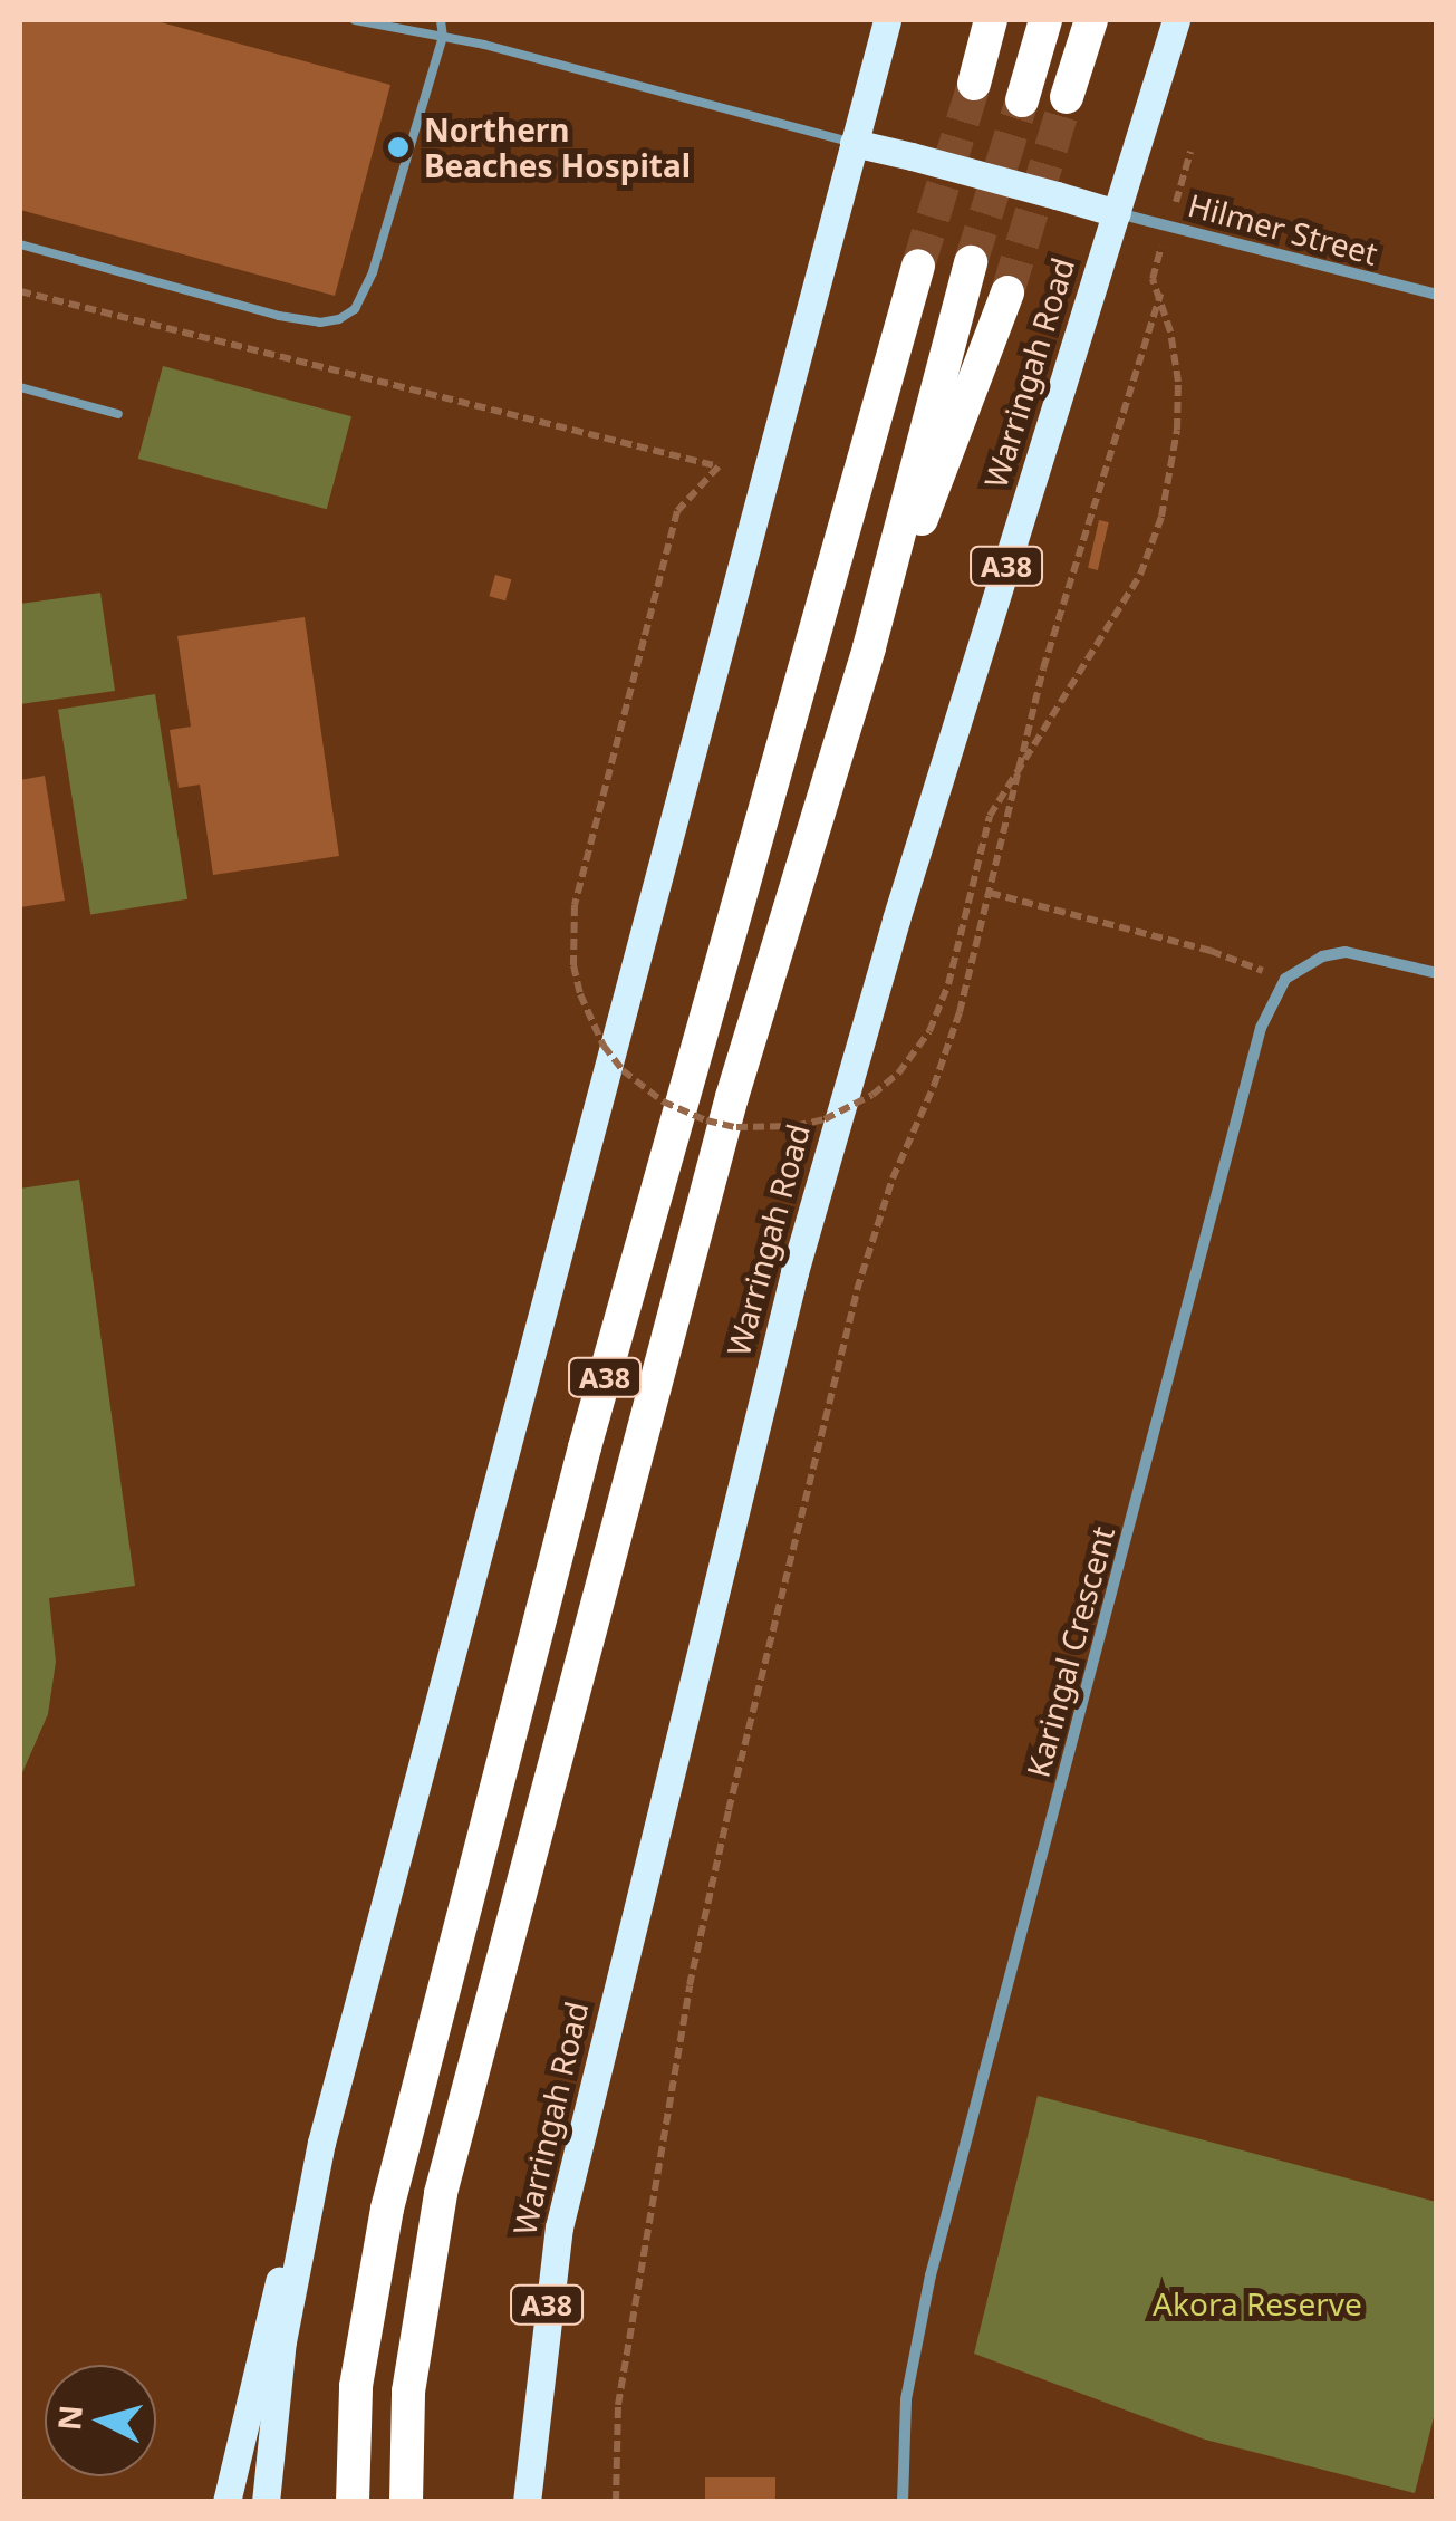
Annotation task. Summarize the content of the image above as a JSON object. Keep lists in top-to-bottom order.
{
  "streets": {
    "highway": ["A38"],
    "main road": ["Warringah Road"],
    "street": ["Hilmer Street", "Karingal Crescent"]
  },
  "crossings": [
    ["Hilmer Street", "Warringah Road"]
  ],
  "parks": ["Akora Reserve"],
  "places": ["Northern Beaches Hospital"],
  "north": "left"
}
